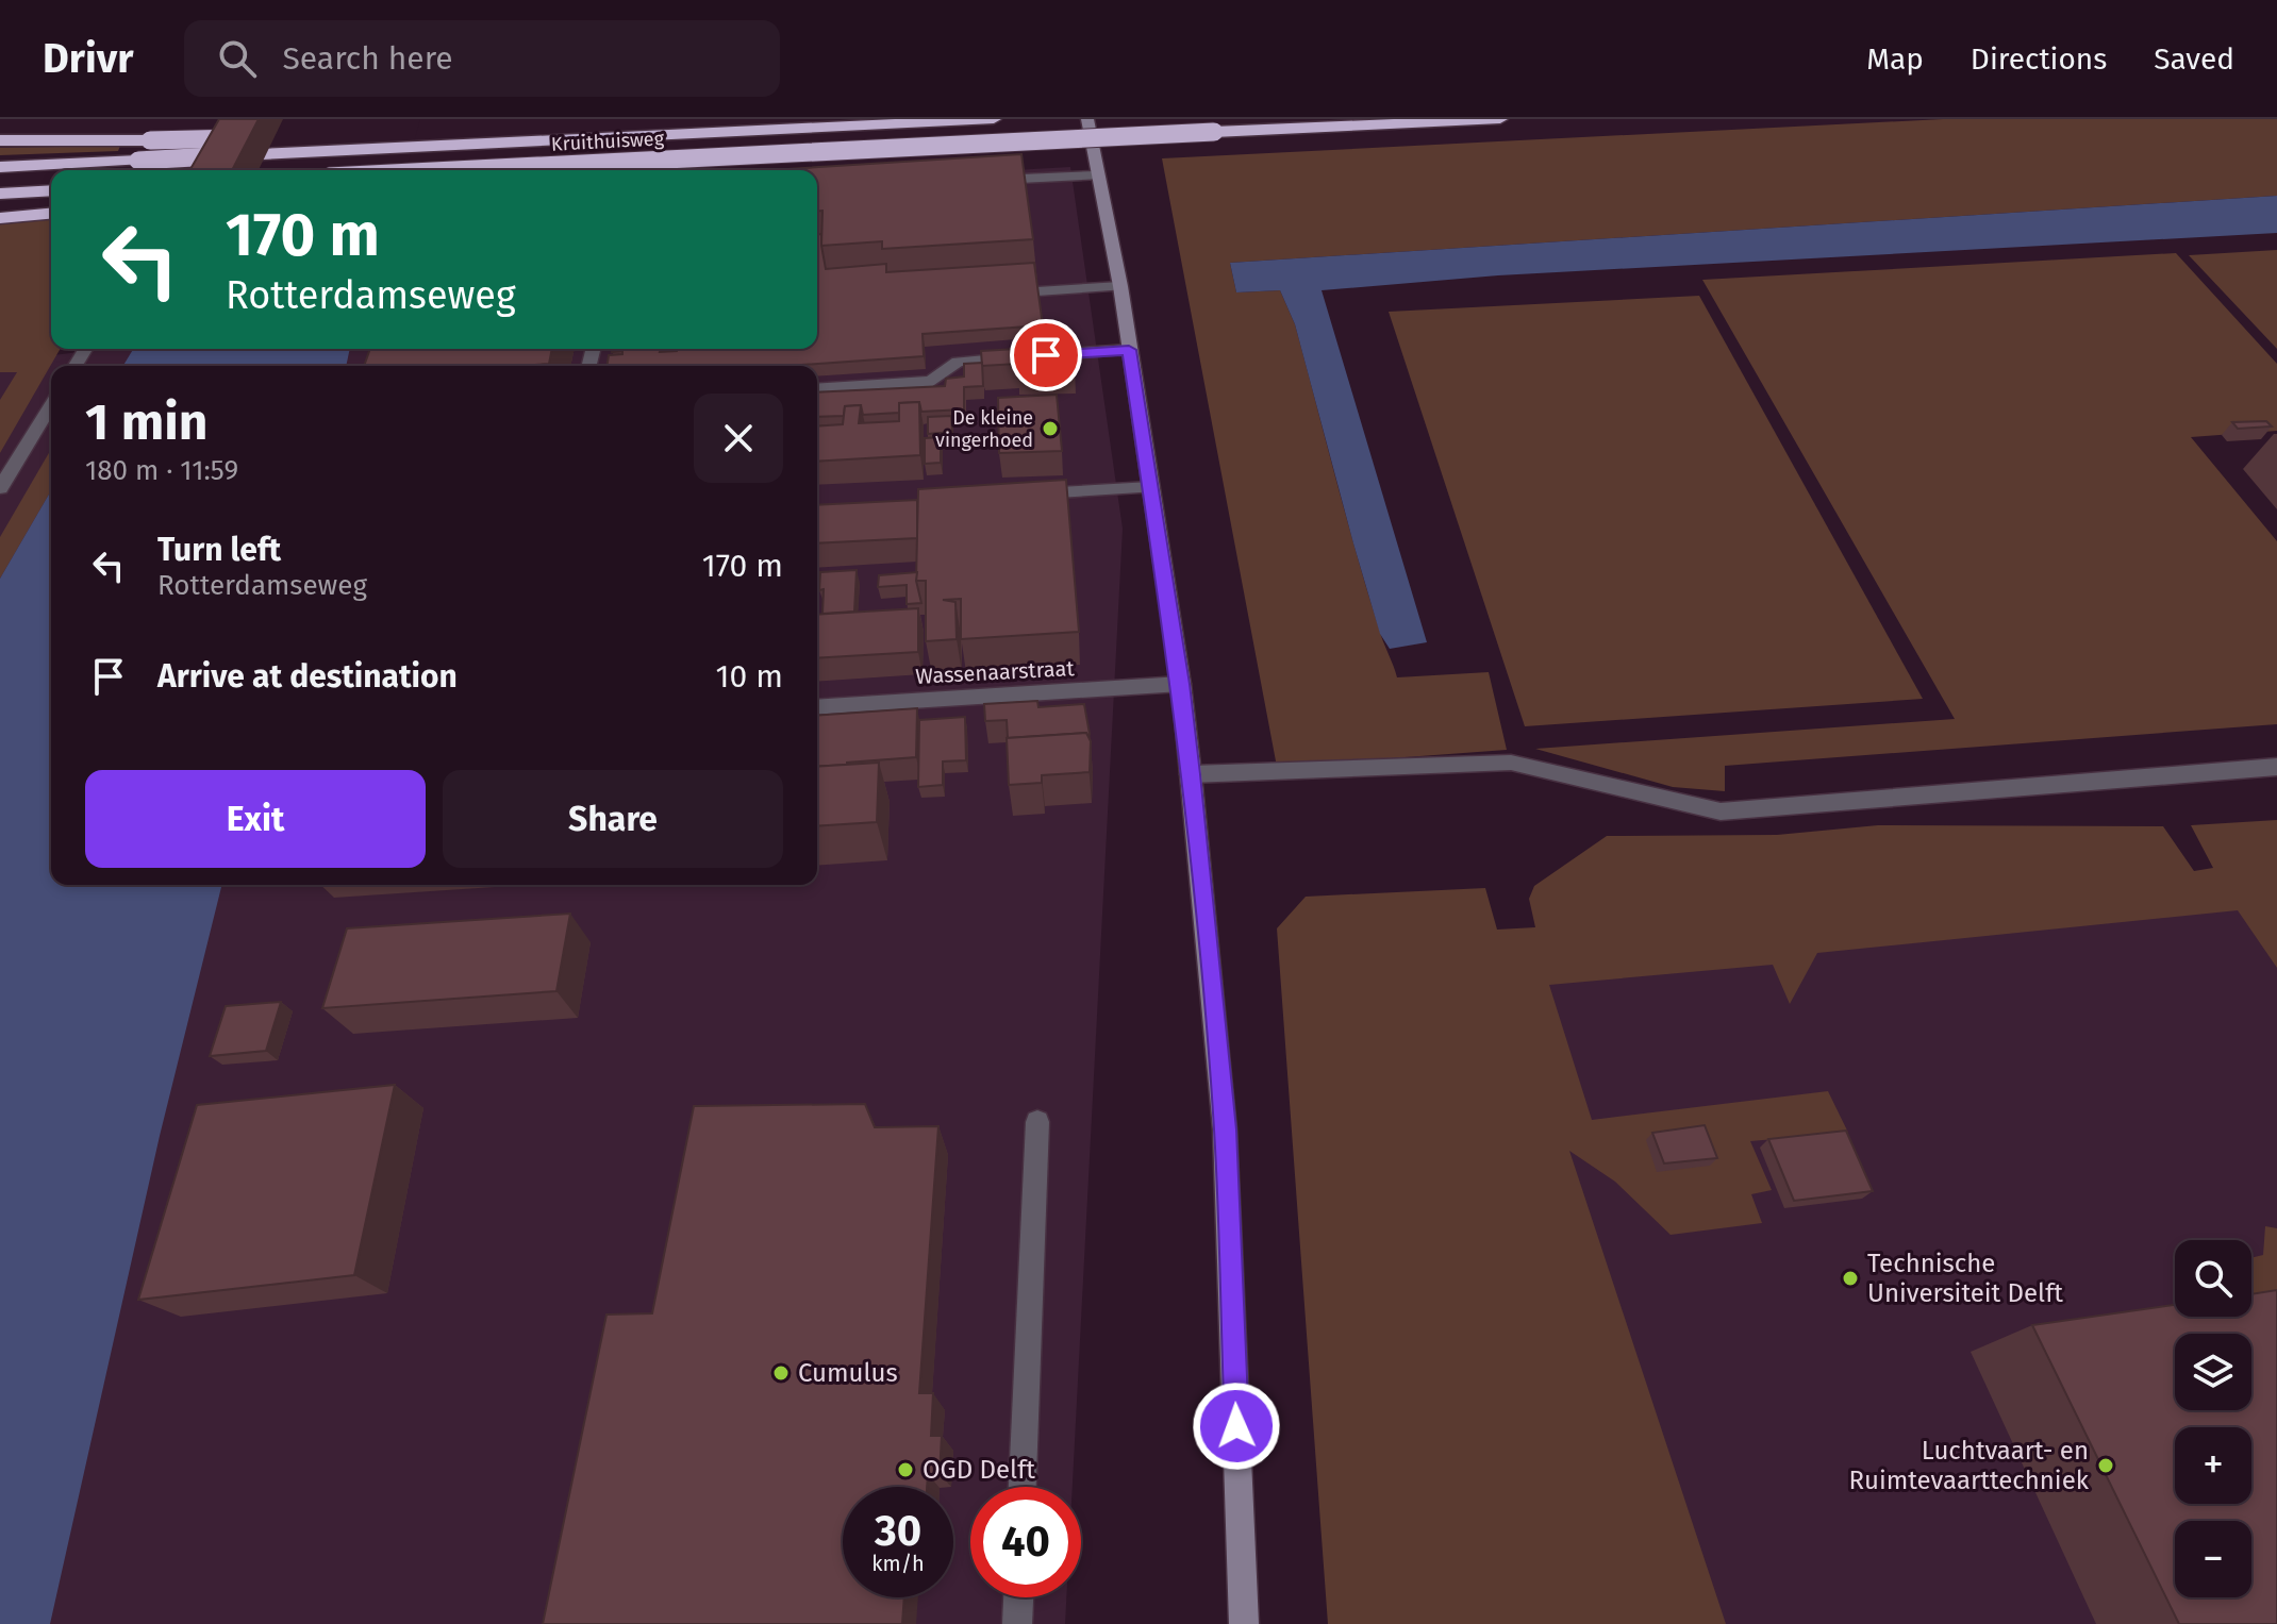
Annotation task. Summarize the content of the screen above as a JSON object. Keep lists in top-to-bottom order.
{
  "streets": {
    "highway": ["Kruithuisweg"],
    "street": ["Wassenaarstraat"]
  },
  "places": [
    "De kleine vingerhoed",
    "Technische Universiteit Delft",
    "Cumulus",
    "Luchtvaart- en Ruimtevaarttechniek",
    "OGD Delft"
  ],
  "page": {
    "header": "Drivr",
    "search": "Search here",
    "nav": ["Map", "Directions", "Saved"],
    "turn": ["170 m", "Rotterdamseweg"],
    "heading": ["1 min", "180 m · 11:59"],
    "list": [
      {
        "name": "Turn left",
        "note": "Rotterdamseweg",
        "value": "170 m"
      },
      {
        "name": "Arrive at destination",
        "value": "10 m"
      }
    ],
    "buttons": ["Exit", "Share"],
    "map_buttons": ["+", "−"],
    "speed": "30 km/h",
    "limit": "40"
  }
}
